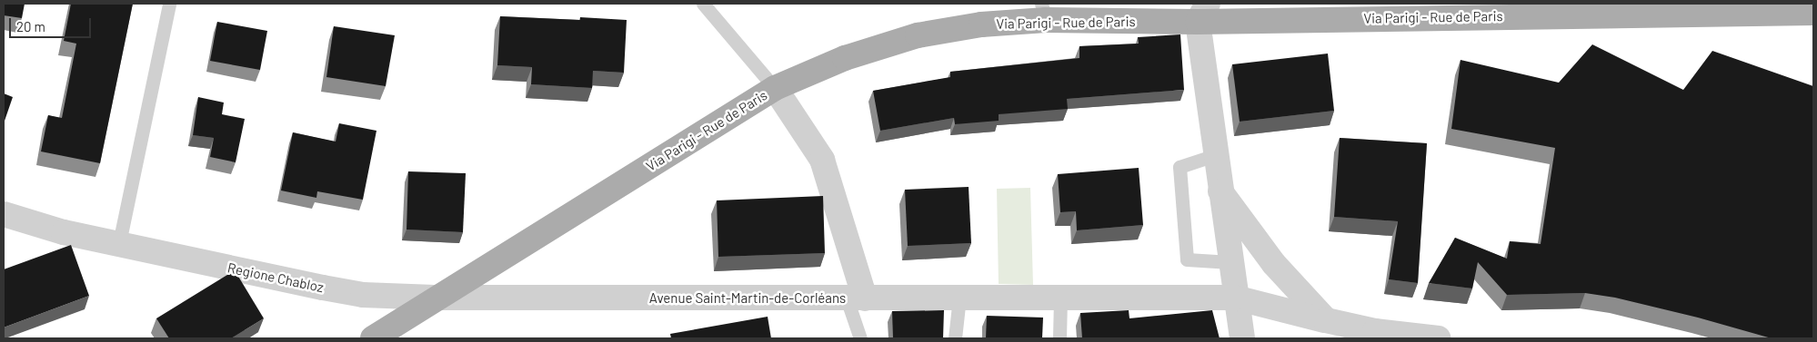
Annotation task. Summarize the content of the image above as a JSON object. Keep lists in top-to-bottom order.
{
  "streets": {
    "main road": ["Via Parigi - Rue de Paris"],
    "street": ["Regione Chabloz", "Avenue Saint-Martin-de-Corléans"]
  },
  "crossings": [
    ["Via Parigi - Rue de Paris", "Regione Chabloz"],
    ["Via Parigi - Rue de Paris", "Avenue Saint-Martin-de-Corléans"],
    ["Regione Chabloz", "Avenue Saint-Martin-de-Corléans"]
  ],
  "scale_bar": "20 m"
}
